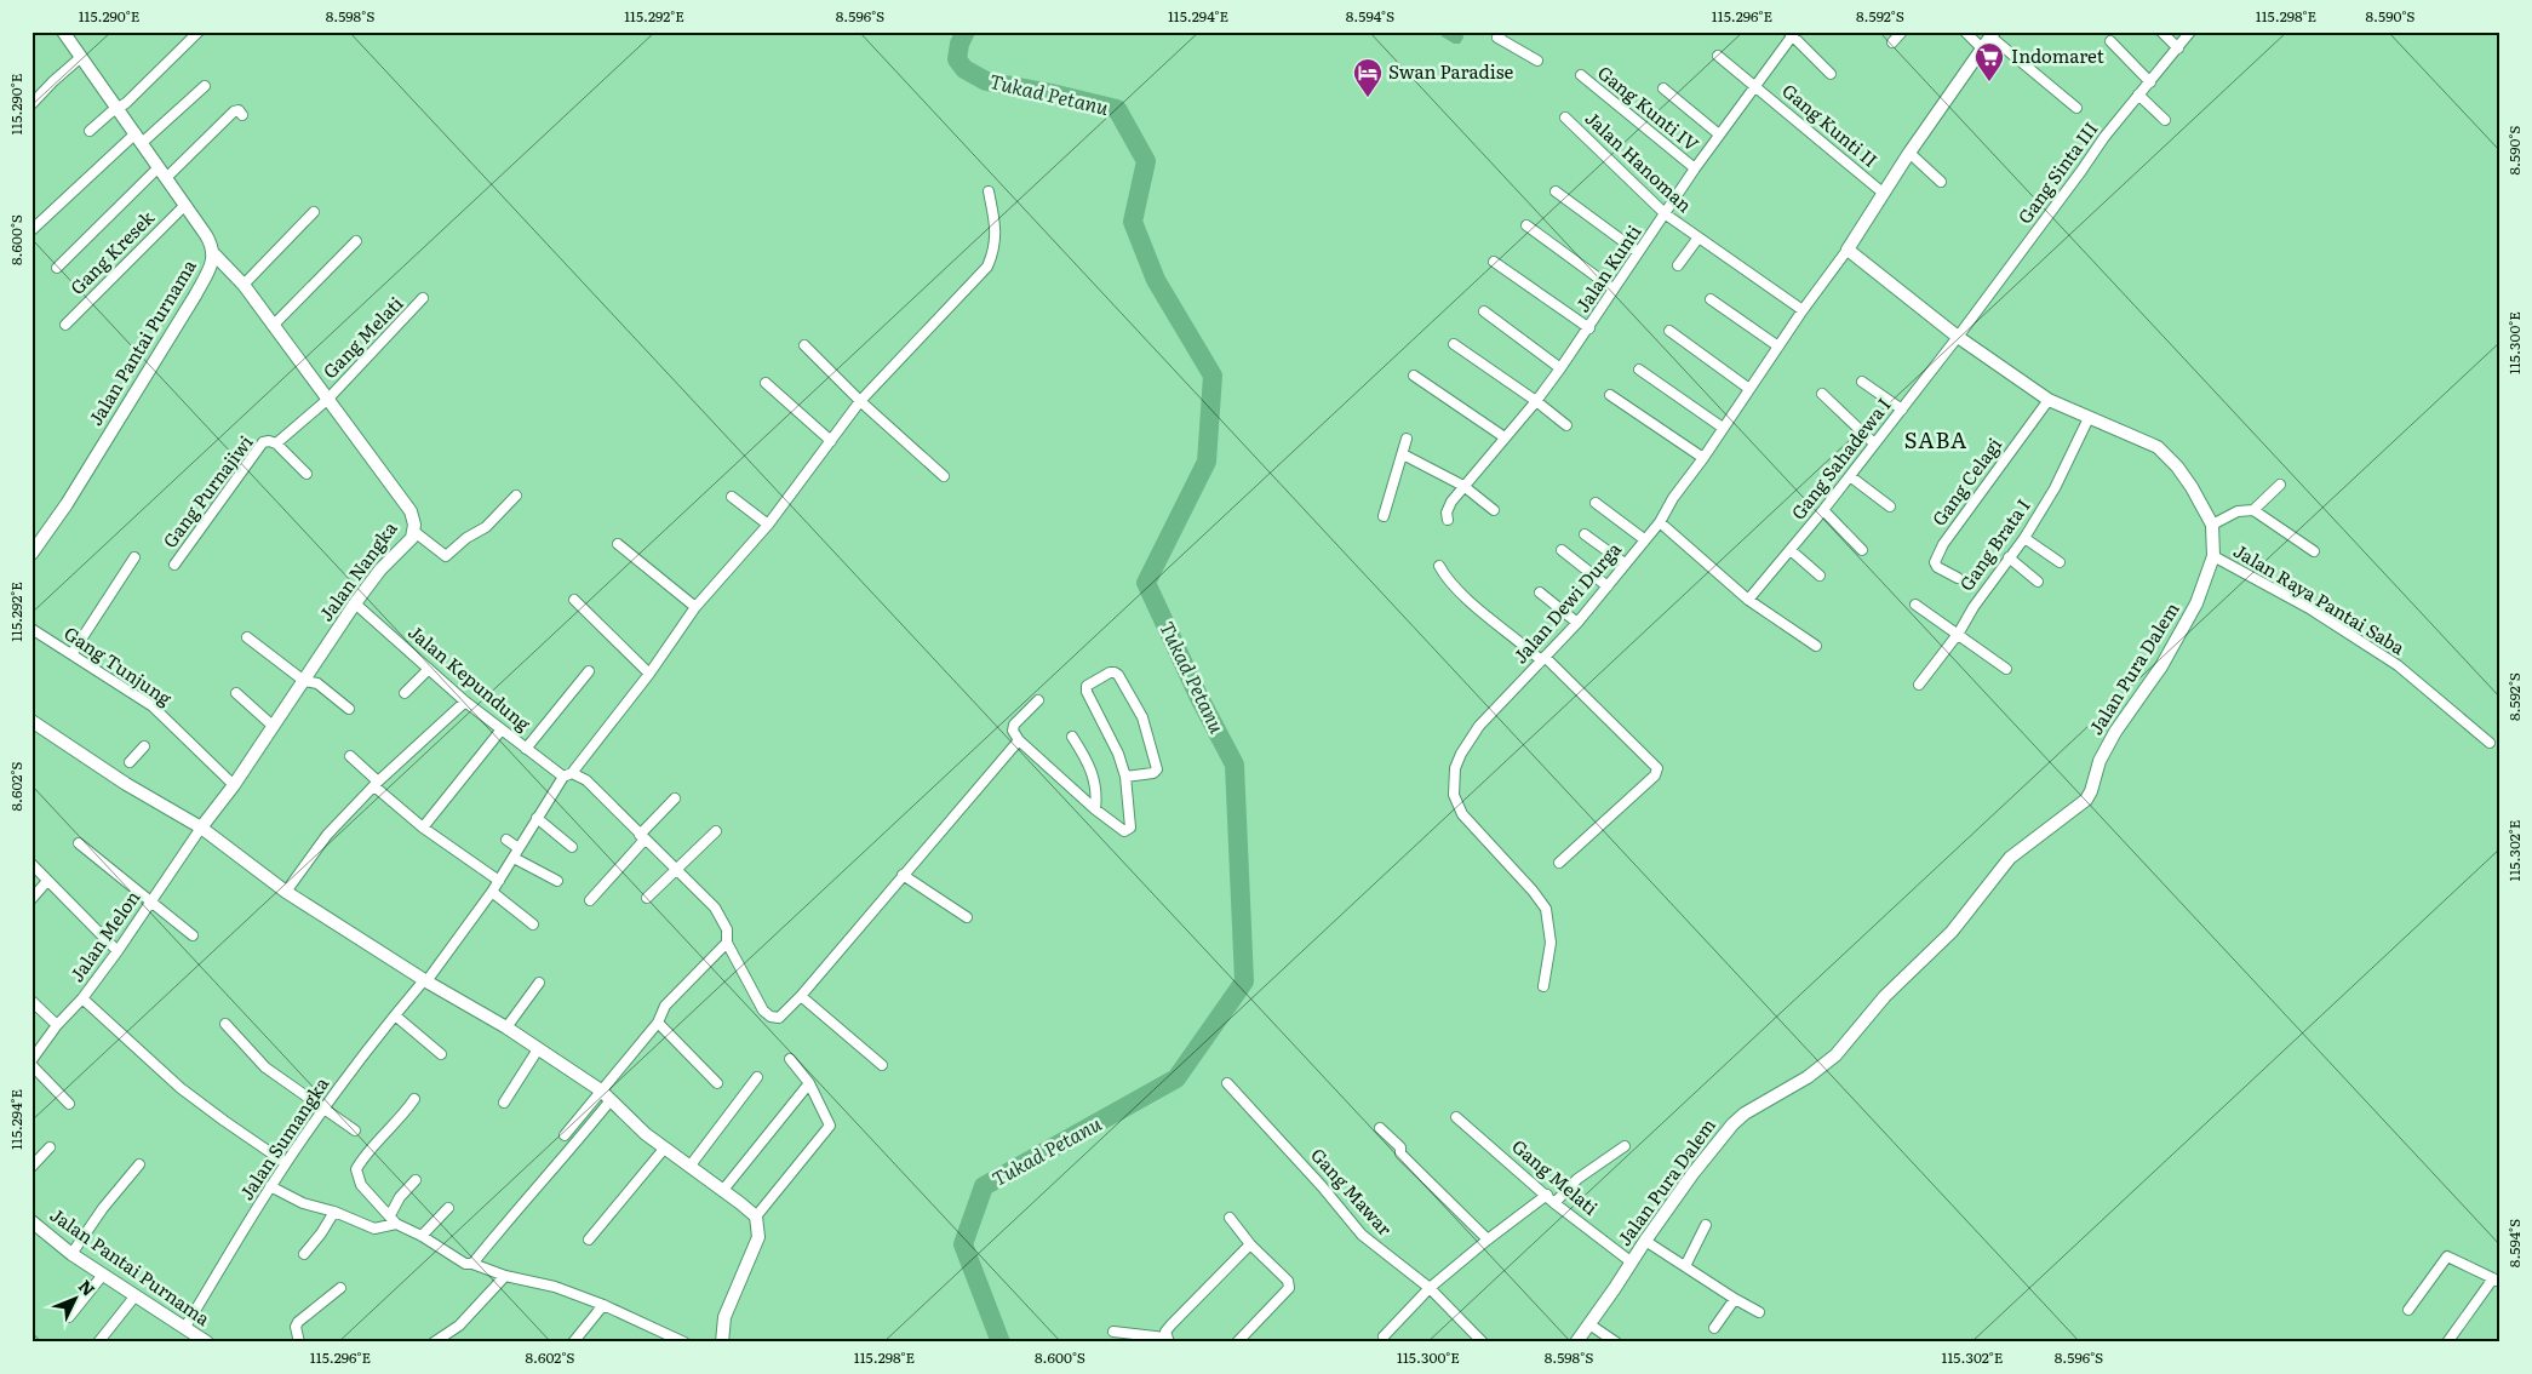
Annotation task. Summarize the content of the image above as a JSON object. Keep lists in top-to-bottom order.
{
  "streets": {
    "street": [
      "Gang Kunti IV",
      "Gang Kunti II",
      "Jalan Hanoman",
      "Gang Sinta III",
      "Gang Kresek",
      "Jalan Kunti",
      "Gang Melati",
      "Jalan Pantai Purnama",
      "Gang Sahadewa I",
      "Gang Celagi",
      "Gang Purnajiwi",
      "Gang Brata I",
      "Jalan Nangka",
      "Jalan Raya Pantai Saba",
      "Jalan Dewi Durga",
      "Gang Tunjung",
      "Jalan Pura Dalem",
      "Jalan Kepundung",
      "Jalan Melon",
      "Jalan Sumangka",
      "Gang Mawar"
    ]
  },
  "crossings": [
    ["Gang Kunti IV", "Jalan Kunti"],
    ["Gang Kunti II", "Jalan Kunti"],
    ["Jalan Hanoman", "Jalan Kunti"],
    ["Jalan Hanoman", "Jalan Dewi Durga"],
    ["Gang Sinta III", "Gang Sahadewa I"],
    ["Gang Sinta III", "Jalan Pura Dalem"],
    ["Gang Kresek", "Jalan Pantai Purnama"],
    ["Gang Melati", "Gang Purnajiwi"],
    ["Gang Melati", "Jalan Nangka"],
    ["Gang Melati", "Jalan Pura Dalem"],
    ["Jalan Pantai Purnama", "Jalan Nangka"],
    ["Jalan Pantai Purnama", "Jalan Sumangka"],
    ["Gang Sahadewa I", "Jalan Pura Dalem"],
    ["Gang Celagi", "Jalan Pura Dalem"],
    ["Gang Purnajiwi", "Jalan Nangka"],
    ["Gang Brata I", "Jalan Pura Dalem"],
    ["Jalan Nangka", "Gang Tunjung"],
    ["Jalan Nangka", "Jalan Kepundung"],
    ["Jalan Nangka", "Jalan Melon"],
    ["Jalan Raya Pantai Saba", "Jalan Pura Dalem"],
    ["Jalan Dewi Durga", "Jalan Pura Dalem"],
    ["Jalan Kepundung", "Jalan Sumangka"]
  ],
  "districts": ["SABA"],
  "water": ["Tukad Petanu"],
  "places": {
    "supermarket": ["Indomaret"],
    "hotel": ["Swan Paradise"]
  },
  "north": "top right",
  "coordinates": [
    "115.290°E",
    "8.598°S",
    "115.292°E",
    "8.596°S",
    "115.294°E",
    "8.594°S",
    "115.296°E",
    "8.592°S",
    "115.298°E",
    "8.590°S",
    "8.600°S",
    "115.300°E",
    "8.602°S",
    "115.302°E"
  ]
}
